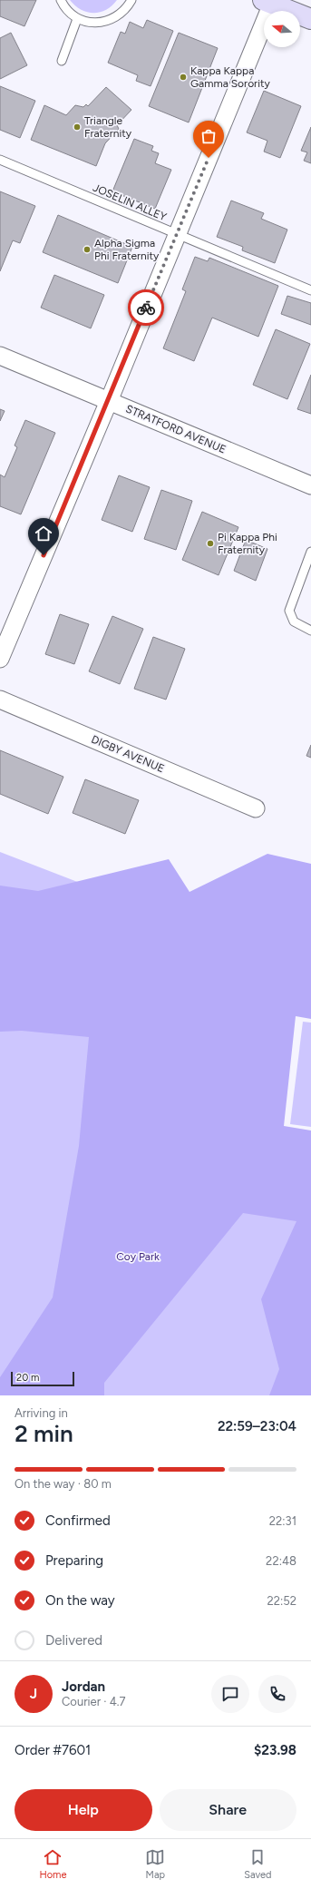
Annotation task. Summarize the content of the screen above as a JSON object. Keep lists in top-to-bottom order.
{
  "streets": {
    "street": ["STRATFORD AVENUE", "DIGBY AVENUE"],
    "lane": ["JOSELIN ALLEY"]
  },
  "parks": ["Coy Park"],
  "places": [
    "Kappa Kappa Gamma Sorority",
    "Triangle Fraternity",
    "Alpha Sigma Phi Fraternity",
    "Pi Kappa Phi Fraternity"
  ],
  "scale_bar": "20 m",
  "north": "left",
  "page": {
    "scale": "20 m",
    "heading": ["2 min", "Arriving in", "22:59–23:04"],
    "panel": [
      "Jordan",
      "Courier · 4.7",
      "Order #7601",
      "$23.98"
    ],
    "bar": "On the way · 80 m",
    "list": [
      ["Confirmed", "22:31"],
      ["Preparing", "22:48"],
      ["On the way", "22:52"],
      "Delivered"
    ],
    "round": "J",
    "buttons": ["Help", "Share"],
    "tabs": ["Home", "Map", "Saved"]
  }
}
